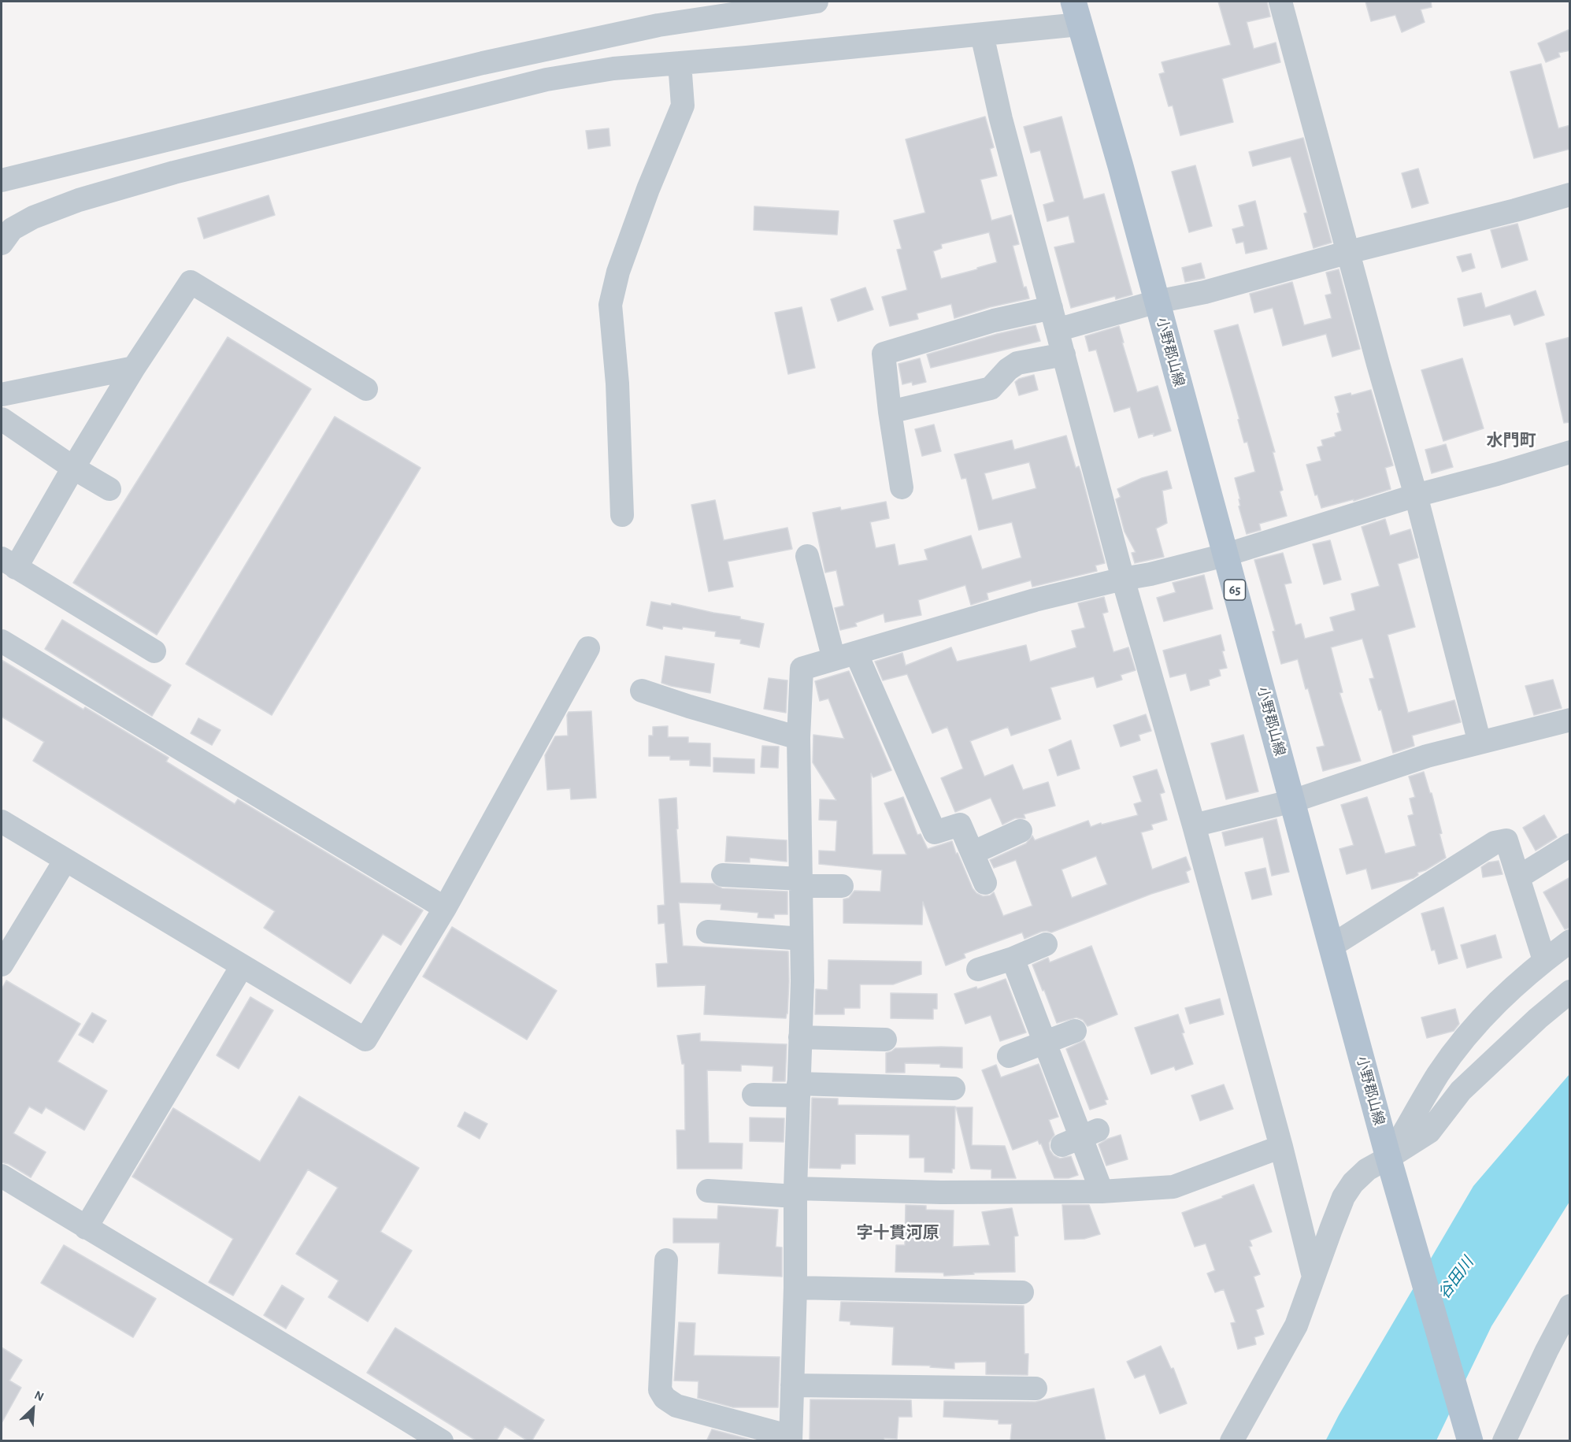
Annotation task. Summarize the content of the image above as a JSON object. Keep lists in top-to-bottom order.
{
  "streets": {
    "main road": ["小野郡山線", "65"]
  },
  "districts": ["水門町", "字十貫河原"],
  "water": ["谷田川"],
  "north": "top right"
}
